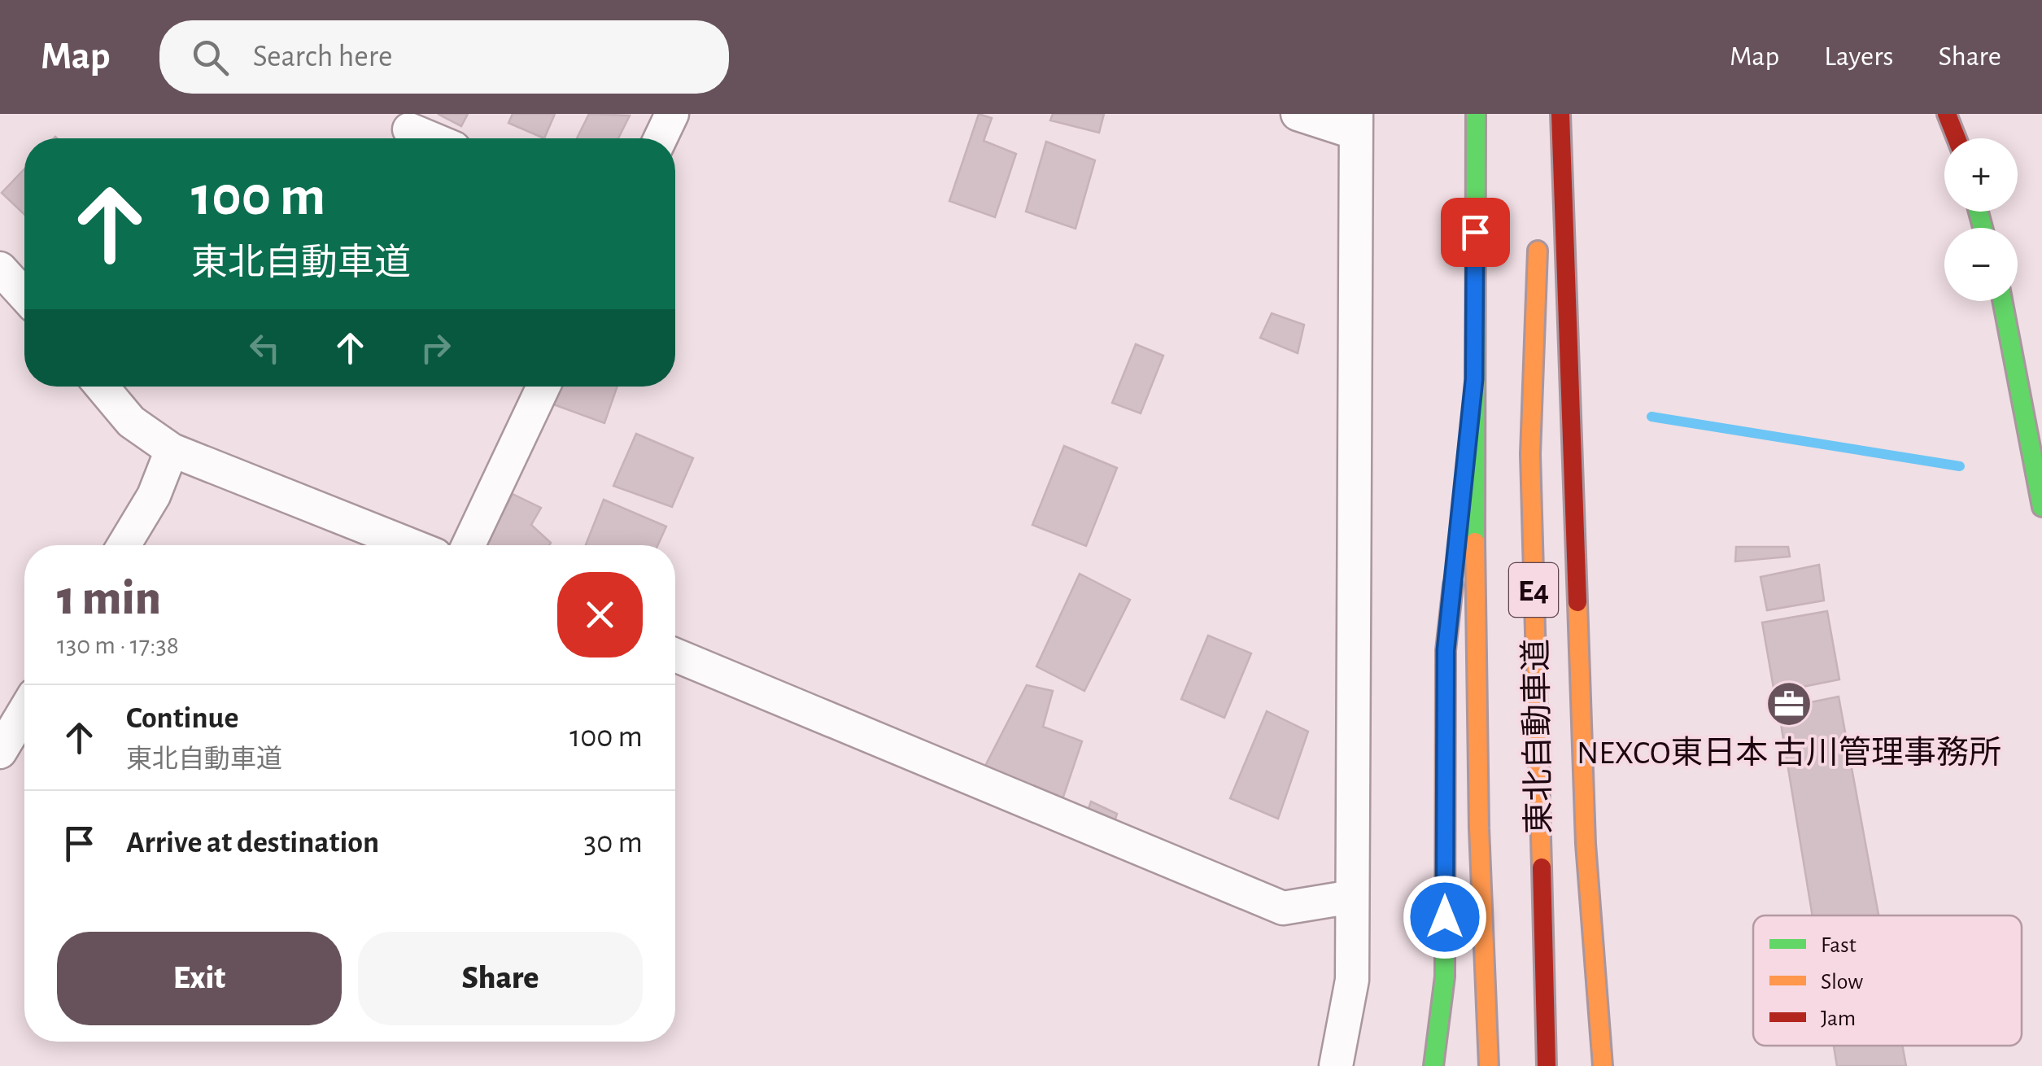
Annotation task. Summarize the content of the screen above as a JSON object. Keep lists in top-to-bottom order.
{
  "streets": {
    "highway": ["E4", "東北自動車道"]
  },
  "places": {
    "office": ["NEXCO東日本 古川管理事務所"]
  },
  "legend": ["Fast", "Slow", "Jam"],
  "page": {
    "header": "Map",
    "search": "Search here",
    "nav": ["Map", "Layers", "Share"],
    "map_buttons": ["+", "−"],
    "turn": ["100 m", "東北自動車道"],
    "heading": ["1 min", "130 m · 17:38"],
    "list": [
      {
        "name": "Continue",
        "note": "東北自動車道",
        "value": "100 m"
      },
      {
        "name": "Arrive at destination",
        "value": "30 m"
      }
    ],
    "buttons": ["Exit", "Share"]
  }
}
